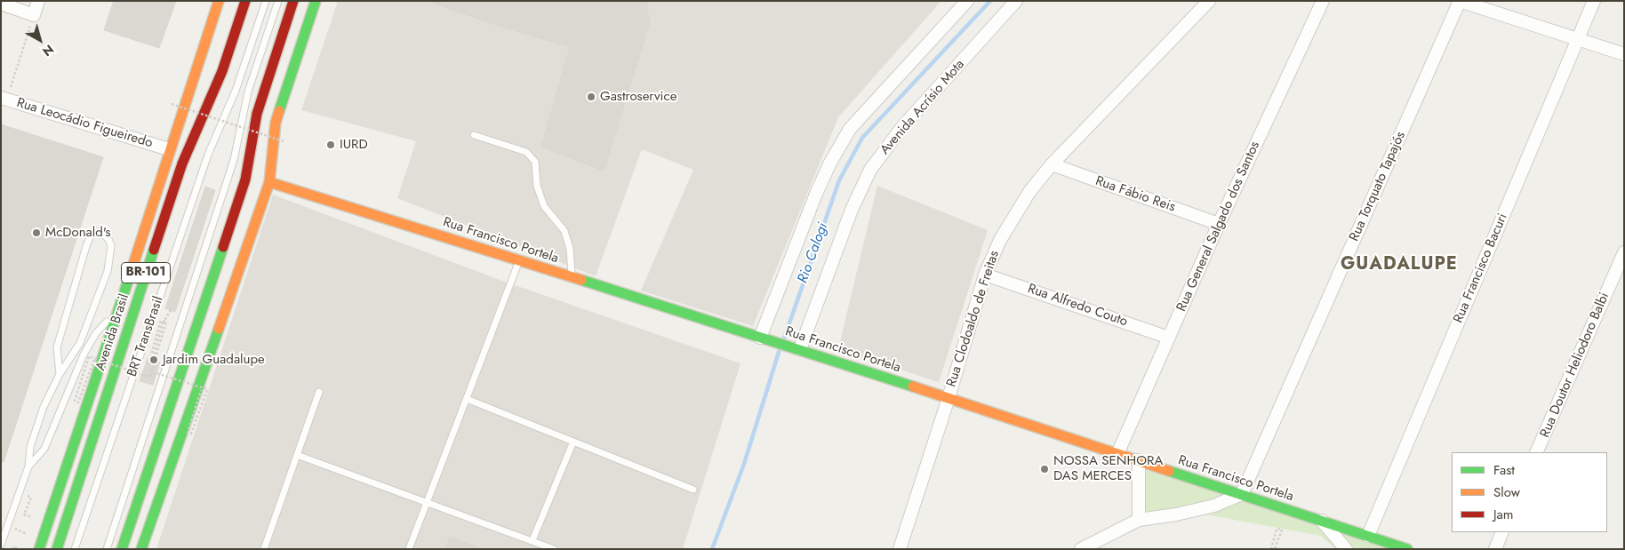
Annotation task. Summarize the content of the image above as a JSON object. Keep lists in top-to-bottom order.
{
  "streets": {
    "main road": ["Rua Francisco Portela", "BR-101", "Avenida Brasil"],
    "street": [
      "Avenida Acrísio Mota",
      "Rua Leocádio Figueiredo",
      "Rua Torquato Tapajós",
      "Rua Fábio Reis",
      "Rua General Salgado dos Santos",
      "Rua Francisco Bacuri",
      "Rua Alfredo Couto",
      "Rua Clodoaldo de Freitas",
      "Rua Doutor Heliodoro Balbi"
    ],
    "lane": ["BRT TransBrasil"]
  },
  "crossings": [
    ["Avenida Acrísio Mota", "Rua Francisco Portela"],
    ["Rua Leocádio Figueiredo", "Avenida Brasil"],
    ["Rua Torquato Tapajós", "Rua Francisco Portela"],
    ["Rua Fábio Reis", "Rua General Salgado dos Santos"],
    ["Rua Fábio Reis", "Rua Clodoaldo de Freitas"],
    ["Rua General Salgado dos Santos", "Rua Francisco Portela"],
    ["Rua General Salgado dos Santos", "Rua Alfredo Couto"],
    ["Rua Francisco Portela", "Rua Francisco Bacuri"],
    ["Rua Francisco Portela", "Rua Clodoaldo de Freitas"],
    ["Rua Alfredo Couto", "Rua Clodoaldo de Freitas"]
  ],
  "districts": ["GUADALUPE"],
  "water": ["Rio Calogi"],
  "places": [
    "Gastroservice",
    "IURD",
    "McDonald's",
    "Jardim Guadalupe",
    "NOSSA SENHORA DAS MERCES"
  ],
  "legend": ["Fast", "Slow", "Jam"],
  "north": "bottom right"
}
